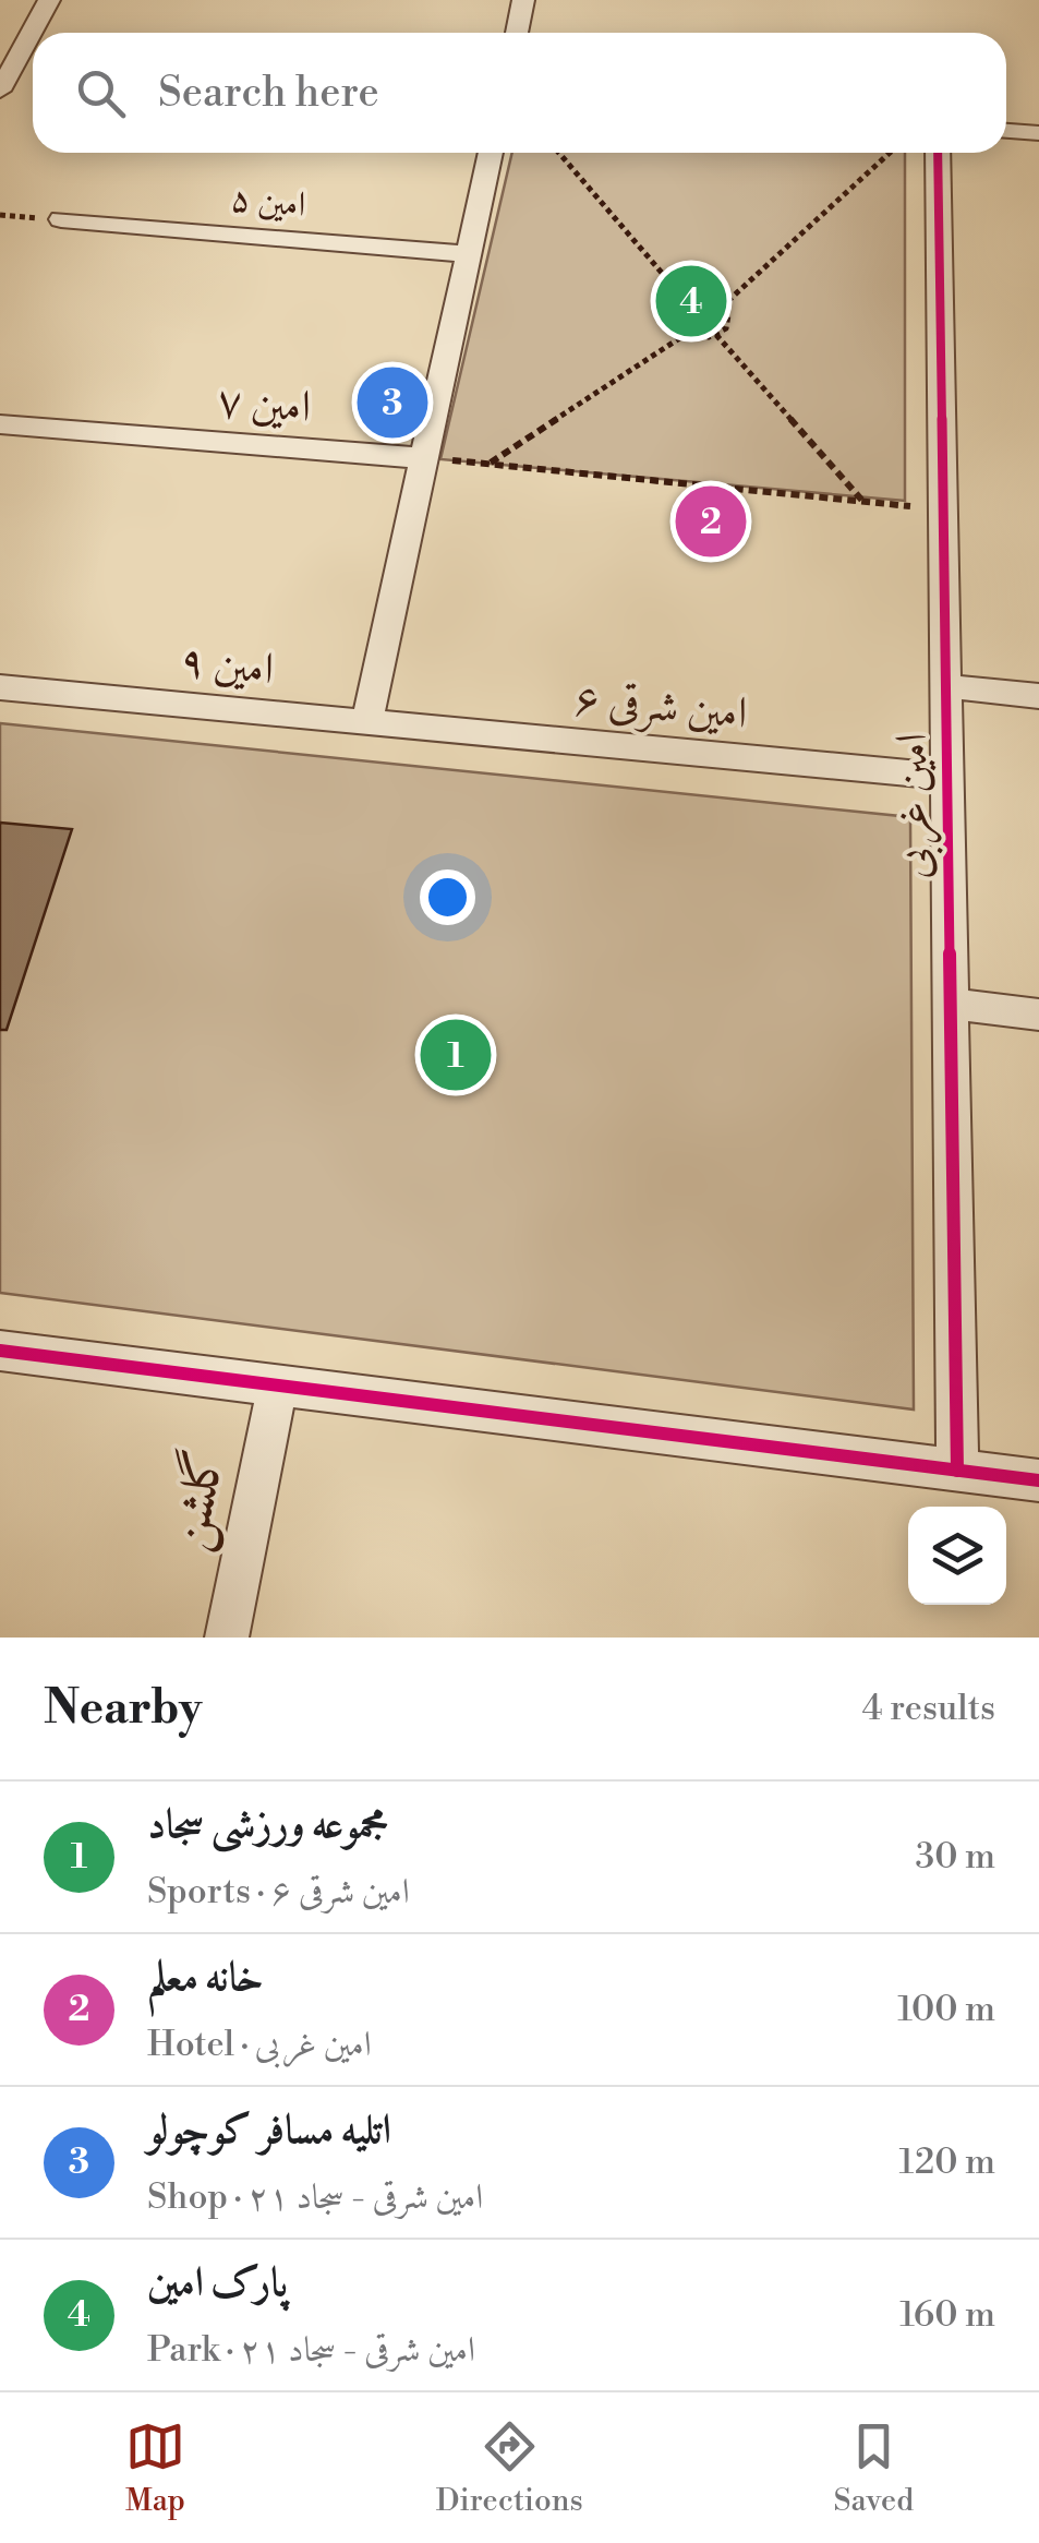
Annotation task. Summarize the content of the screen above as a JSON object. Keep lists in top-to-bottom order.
{
  "streets": {
    "street": [
      "امین ۵",
      "امین ۷",
      "امین ۹",
      "امین شرقی ۶",
      "امین غربی",
      "گلشن"
    ]
  },
  "crossings": [
    ["امین ۹", "امین شرقی ۶"],
    ["امین شرقی ۶", "امین غربی"]
  ],
  "page": {
    "search": "Search here",
    "pins": [
      "4",
      "3",
      "2",
      "1"
    ],
    "heading": ["Nearby", "4 results"],
    "list": [
      {
        "mark": "1",
        "name": "مجموعه ورزشی سجاد",
        "note": "Sports · امین شرقی ۶",
        "value": "30 m"
      },
      {
        "mark": "2",
        "name": "خانه معلم",
        "note": "Hotel · امین غربی",
        "value": "100 m"
      },
      {
        "mark": "3",
        "name": "اتليه مسافر كوچولو",
        "note": "Shop · امین شرقی - سجاد ۲۱",
        "value": "120 m"
      },
      {
        "mark": "4",
        "name": "پارک امین",
        "note": "Park · امین شرقی - سجاد ۲۱",
        "value": "160 m"
      }
    ],
    "nav": ["Map", "Directions", "Saved"]
  }
}
